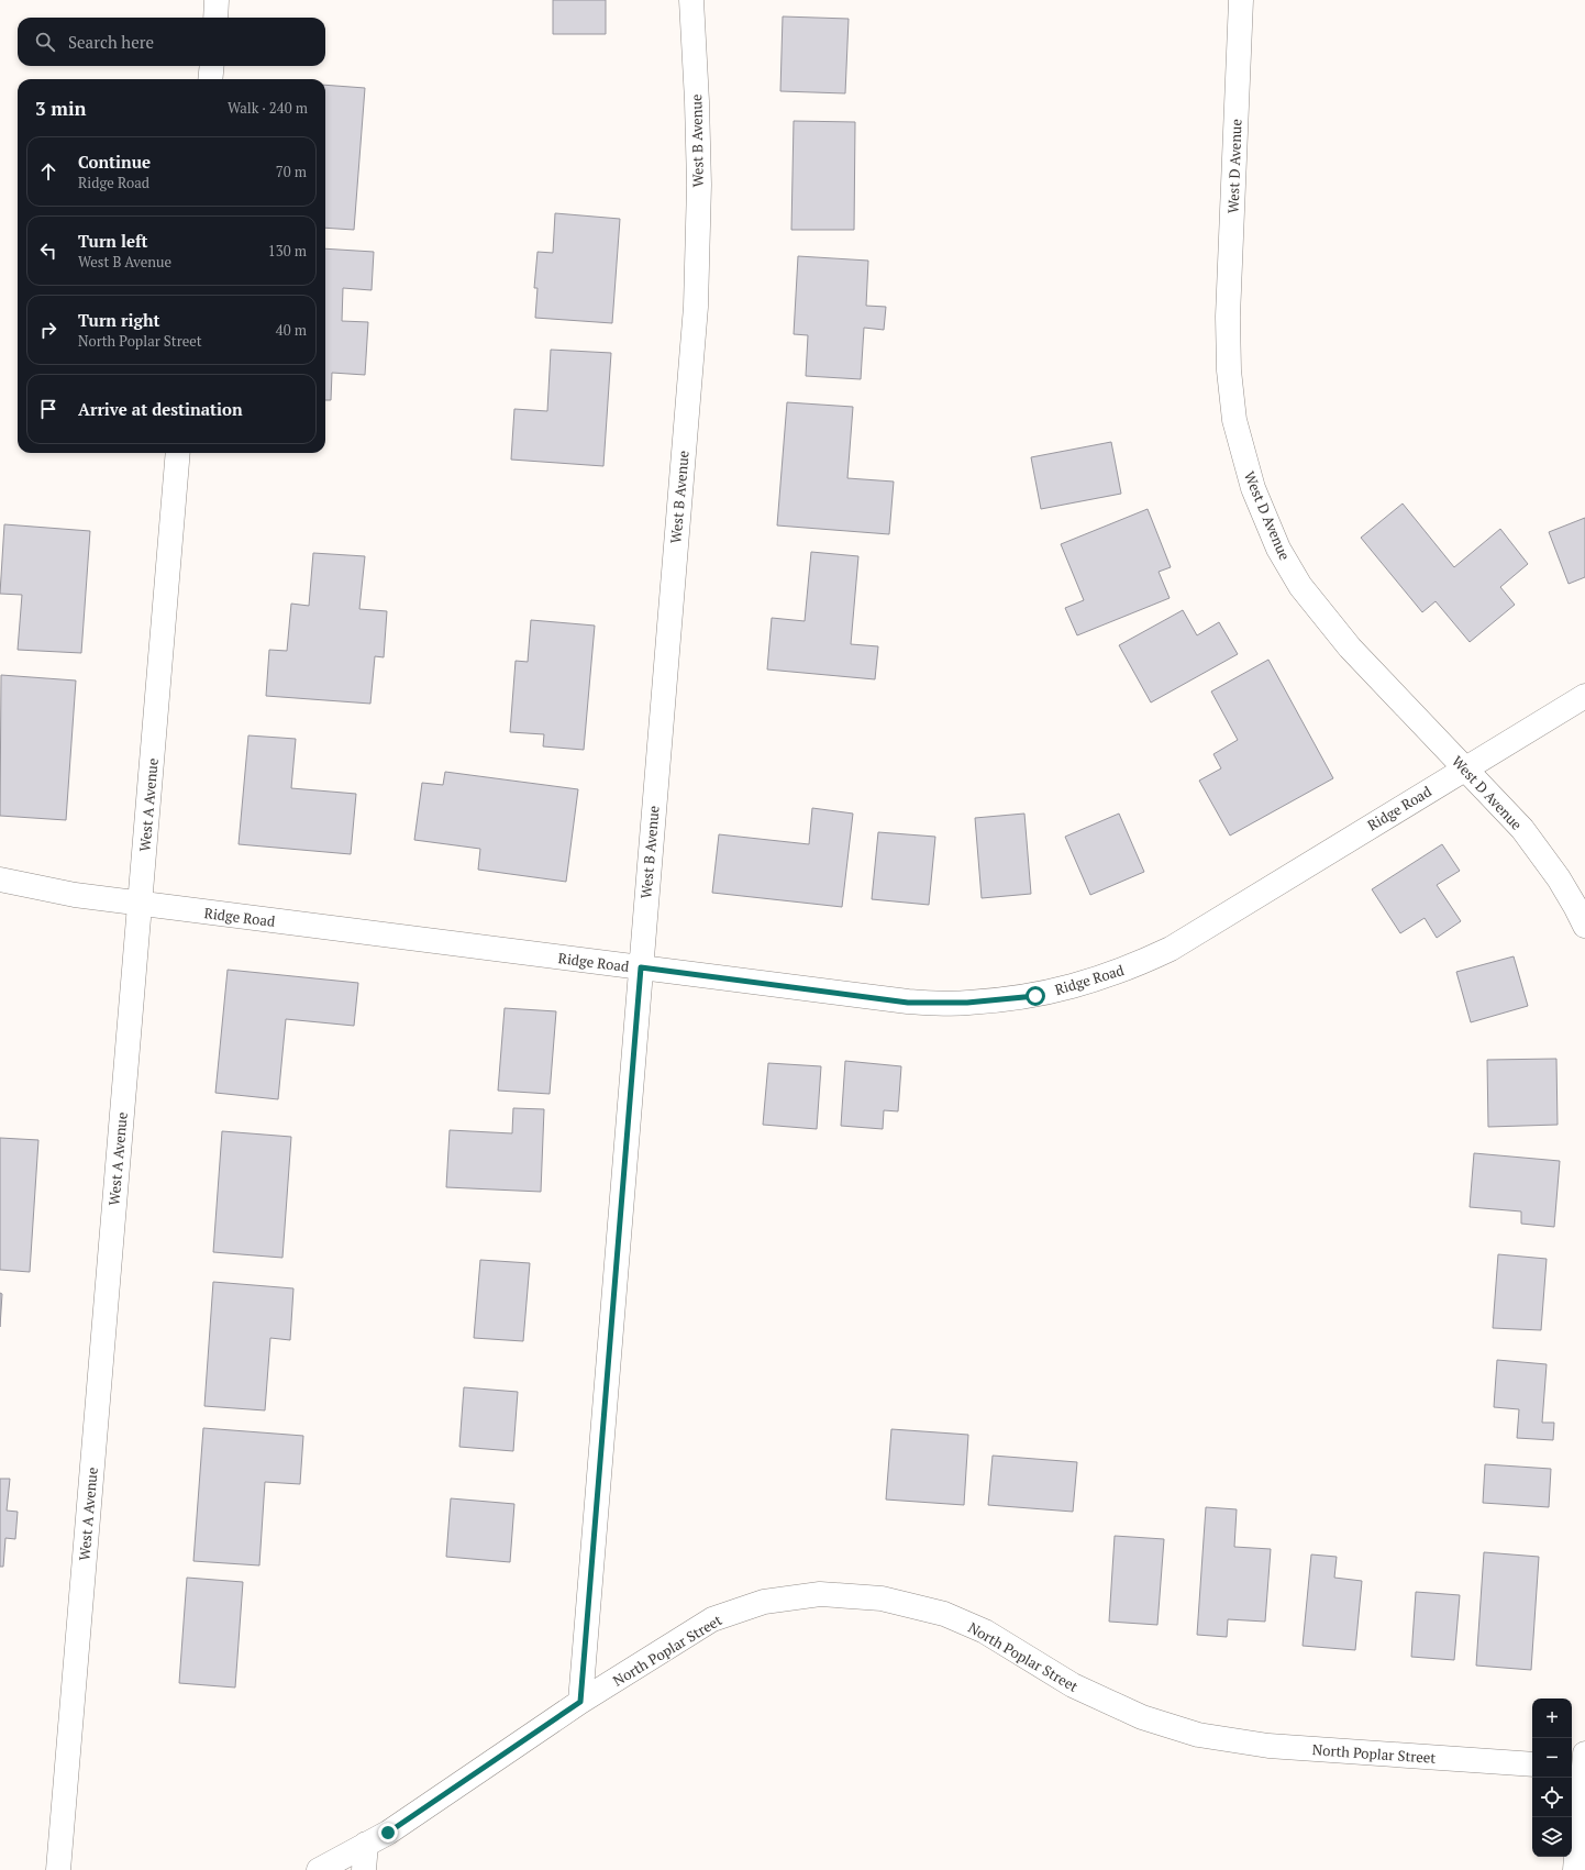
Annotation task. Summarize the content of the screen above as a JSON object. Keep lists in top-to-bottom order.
{
  "streets": {
    "street": [
      "West B Avenue",
      "West D Avenue",
      "West A Avenue",
      "Ridge Road",
      "North Poplar Street"
    ]
  },
  "crossings": [
    ["West B Avenue", "Ridge Road"],
    ["West B Avenue", "North Poplar Street"],
    ["West D Avenue", "Ridge Road"],
    ["West A Avenue", "Ridge Road"]
  ],
  "page": {
    "search": "Search here",
    "heading": ["3 min", "Walk · 240 m"],
    "list": [
      ["Continue", "Ridge Road", "70 m"],
      ["Turn left", "West B Avenue", "130 m"],
      ["Turn right", "North Poplar Street", "40 m"],
      "Arrive at destination"
    ],
    "map_buttons": ["+", "−"]
  }
}
